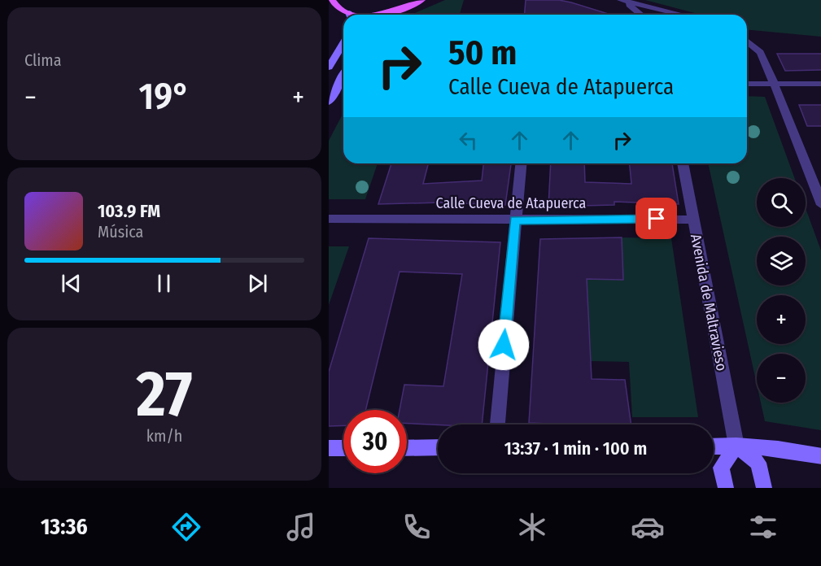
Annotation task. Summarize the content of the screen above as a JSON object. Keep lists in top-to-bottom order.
{
  "streets": {
    "street": ["Calle Cueva de Atapuerca", "Avenida de Maltravieso"]
  },
  "crossings": [
    ["Calle Cueva de Atapuerca", "Avenida de Maltravieso"]
  ],
  "page": {
    "tile": [
      "Clima",
      ["27", "km/h"]
    ],
    "turn": ["50 m", "Calle Cueva de Atapuerca"],
    "heat": ["−", "19°", "+"],
    "map_buttons": ["+", "−"],
    "song": ["103.9 FM", "Música"],
    "limit": "30",
    "trip": "13:37 · 1 min · 100 m",
    "tabs": "13:36"
  }
}
